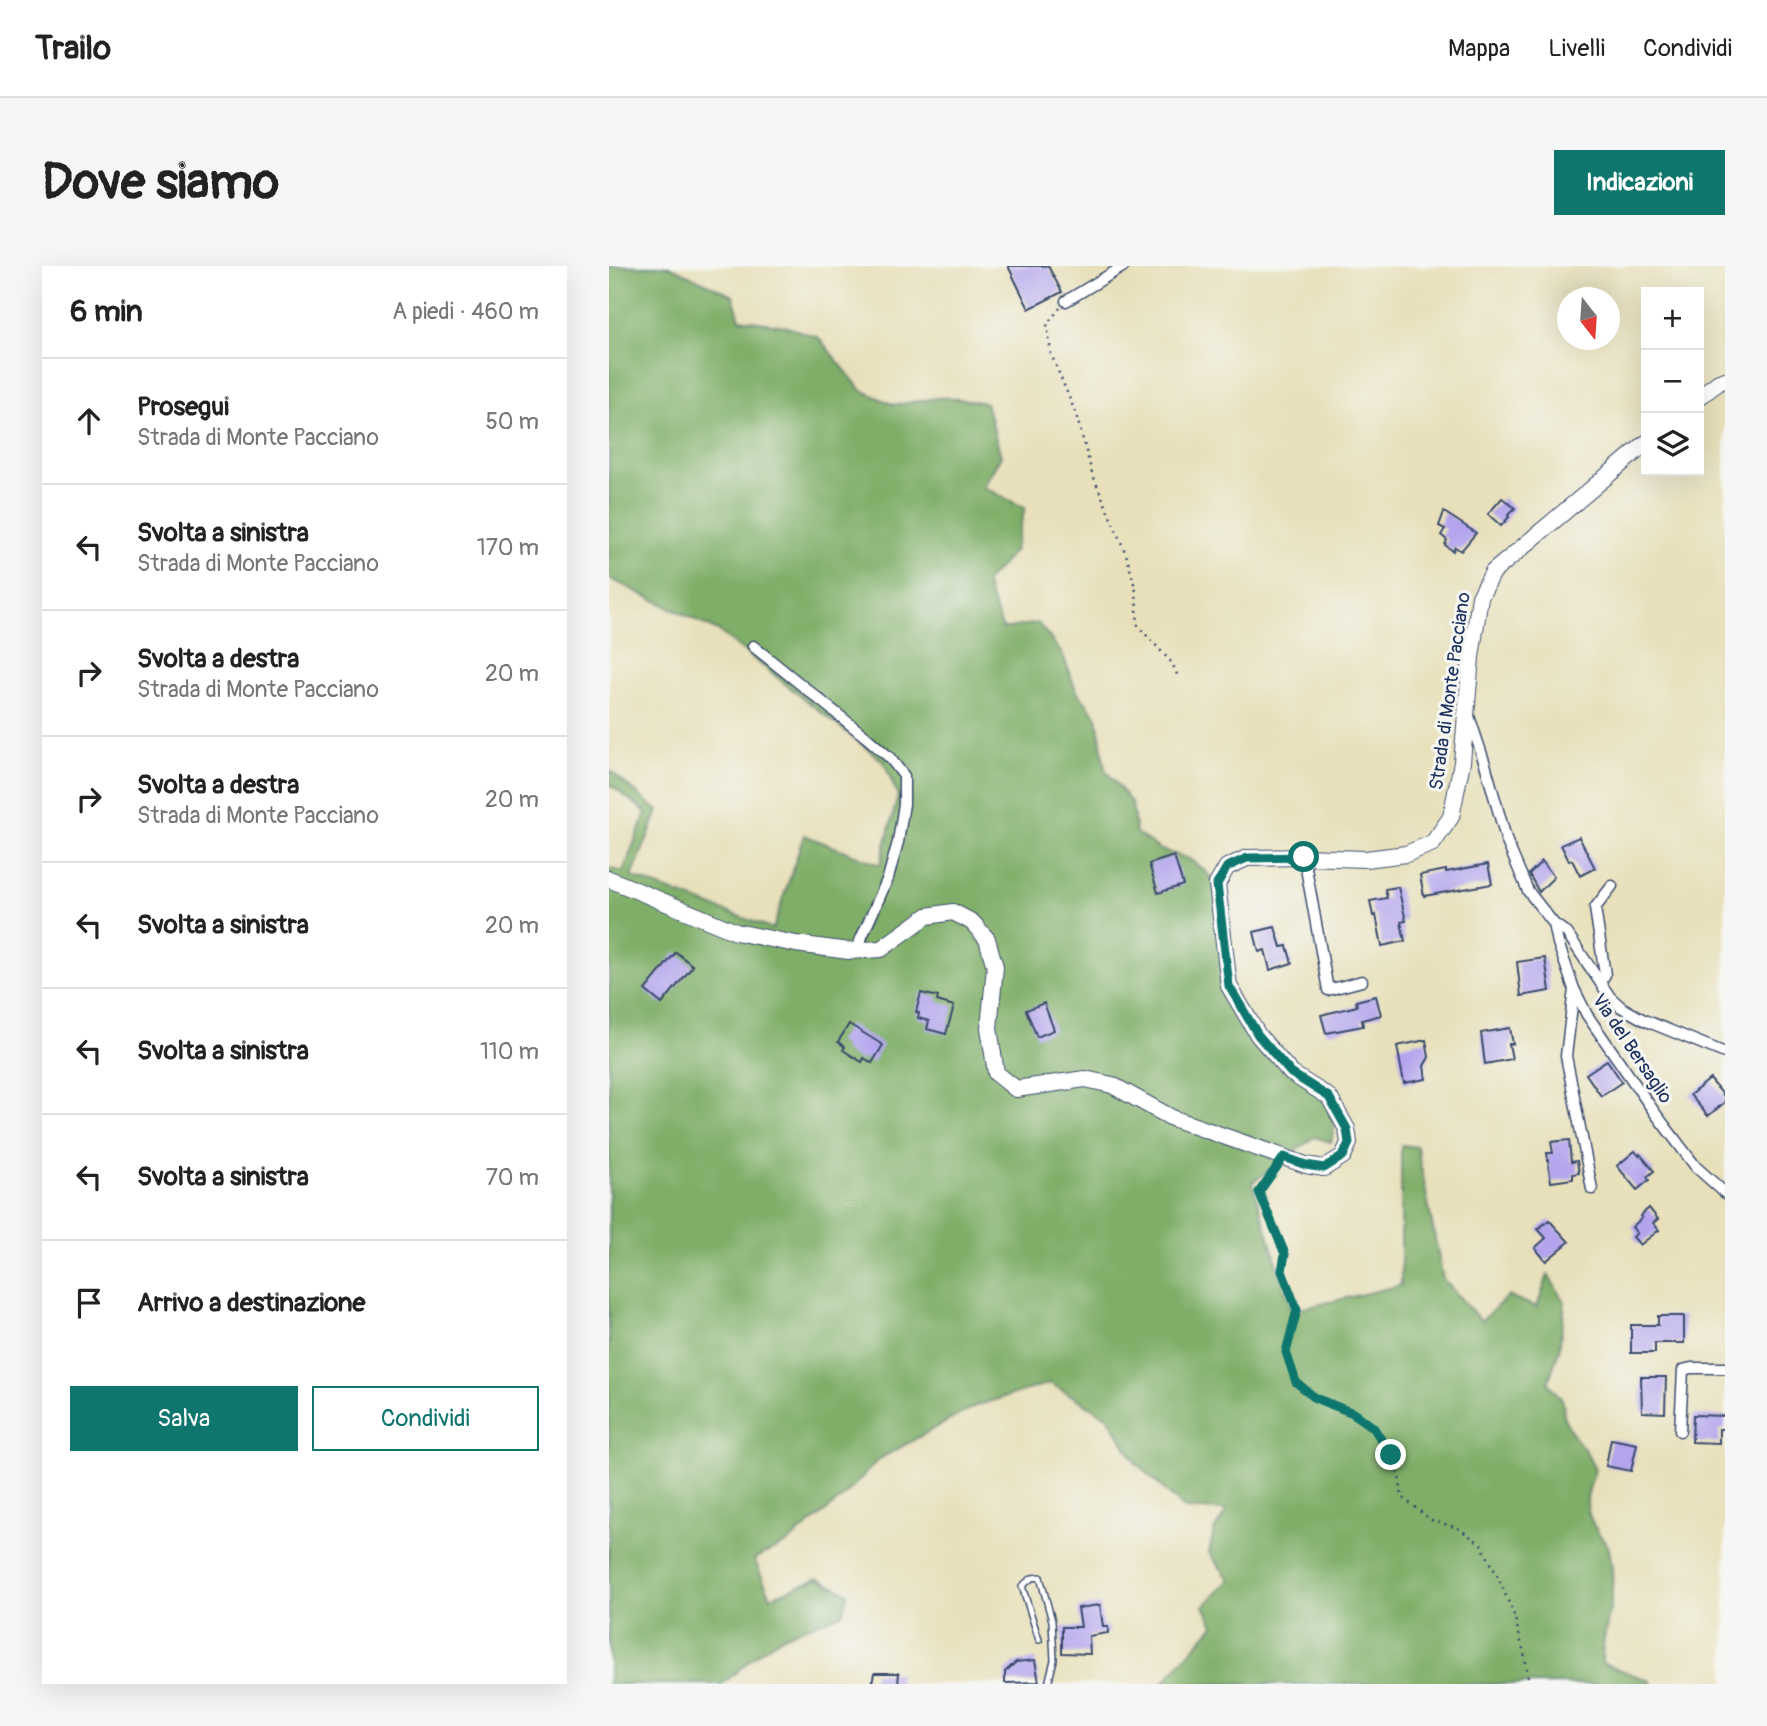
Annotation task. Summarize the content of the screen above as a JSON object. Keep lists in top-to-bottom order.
{
  "streets": {
    "street": ["Strada di Monte Pacciano", "Via del Bersaglio"]
  },
  "crossings": [
    ["Strada di Monte Pacciano", "Via del Bersaglio"]
  ],
  "north": "bottom",
  "page": {
    "header": "Trailo",
    "nav": ["Mappa", "Livelli", "Condividi"],
    "buttons": [
      "Indicazioni",
      ["Salva", "Condividi"]
    ],
    "title": "Dove siamo",
    "heading": ["6 min", "A piedi · 460 m"],
    "map_buttons": ["+", "−"],
    "list": [
      ["Prosegui", "Strada di Monte Pacciano", "50 m"],
      ["Svolta a sinistra", "Strada di Monte Pacciano", "170 m"],
      ["Svolta a destra", "Strada di Monte Pacciano", "20 m"],
      ["Svolta a destra", "Strada di Monte Pacciano", "20 m"],
      ["Svolta a sinistra", "20 m"],
      ["Svolta a sinistra", "110 m"],
      ["Svolta a sinistra", "70 m"],
      "Arrivo a destinazione"
    ]
  }
}
